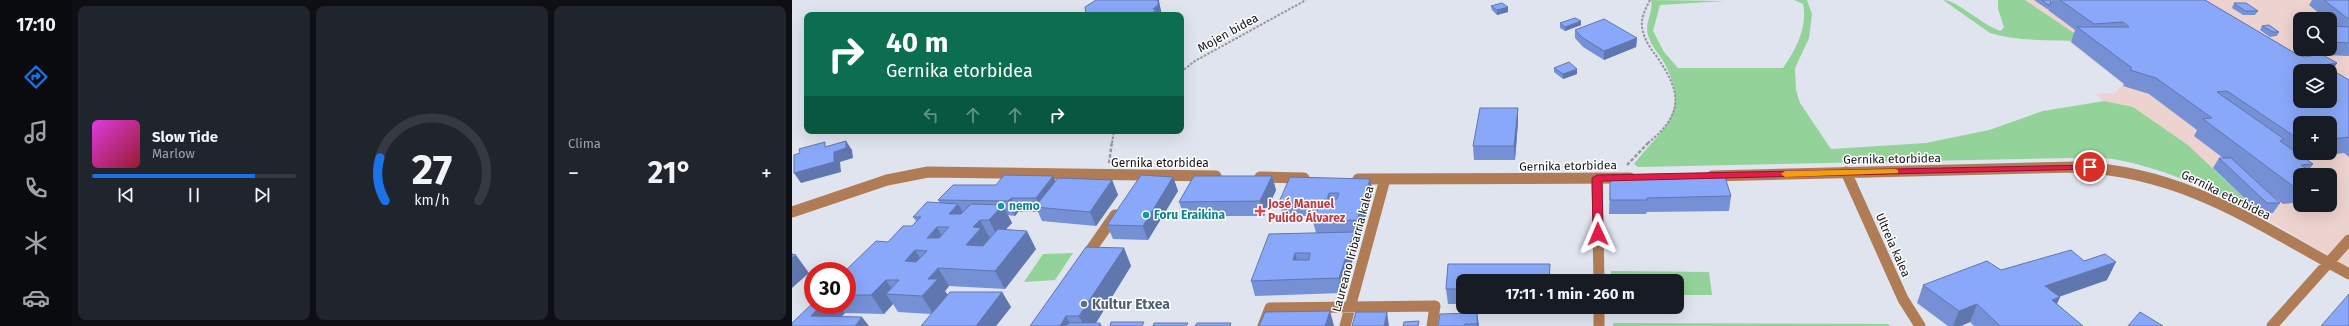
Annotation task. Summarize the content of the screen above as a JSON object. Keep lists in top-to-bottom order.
{
  "streets": {
    "street": ["Gernika etorbidea", "Ultreia kalea", "Laureano Iribarria kalea"],
    "path": ["Mojen bidea"]
  },
  "crossings": [
    ["Gernika etorbidea", "Ultreia kalea"],
    ["Gernika etorbidea", "Laureano Iribarria kalea"]
  ],
  "places": {
    "other": ["nemo", "Foru Eraikina", "Kultur Etxea"],
    "health": ["José Manuel Pulido Álvarez"]
  },
  "page": {
    "tabs": "17:10",
    "tile": "Clima",
    "map_buttons": ["+", "−"],
    "turn": ["40 m", "Gernika etorbidea"],
    "song": ["Slow Tide", "Marlow"],
    "heat": ["−", "21°", "+"],
    "limit": "30",
    "trip": "17:11 · 1 min · 260 m",
    "gauge": ["27", "km/h"]
  }
}
